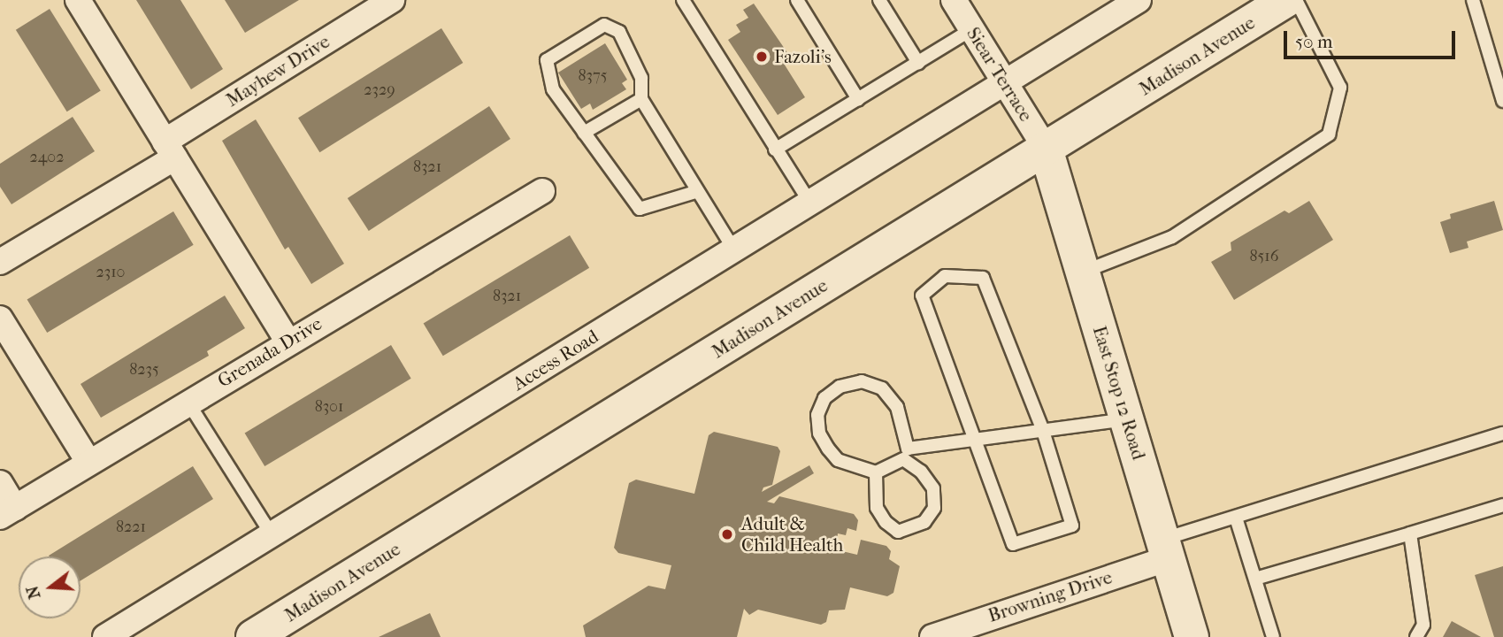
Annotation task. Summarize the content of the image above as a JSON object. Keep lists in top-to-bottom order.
{
  "streets": {
    "main road": ["Madison Avenue", "East Stop 12 Road"],
    "street": [
      "Mayhew Drive",
      "Siear Terrace",
      "Grenada Drive",
      "Access Road",
      "Browning Drive"
    ]
  },
  "crossings": [
    ["Madison Avenue", "Siear Terrace"],
    ["Madison Avenue", "East Stop 12 Road"],
    ["Siear Terrace", "Access Road"],
    ["Siear Terrace", "East Stop 12 Road"],
    ["East Stop 12 Road", "Browning Drive"]
  ],
  "places": ["Fazoli's", "Adult & Child Health"],
  "house_numbers": [
    "8375",
    "2329",
    "2402",
    "8321",
    "8516",
    "2310",
    "8321",
    "8235",
    "8301",
    "8221"
  ],
  "scale_bar": "50 m",
  "north": "left"
}
